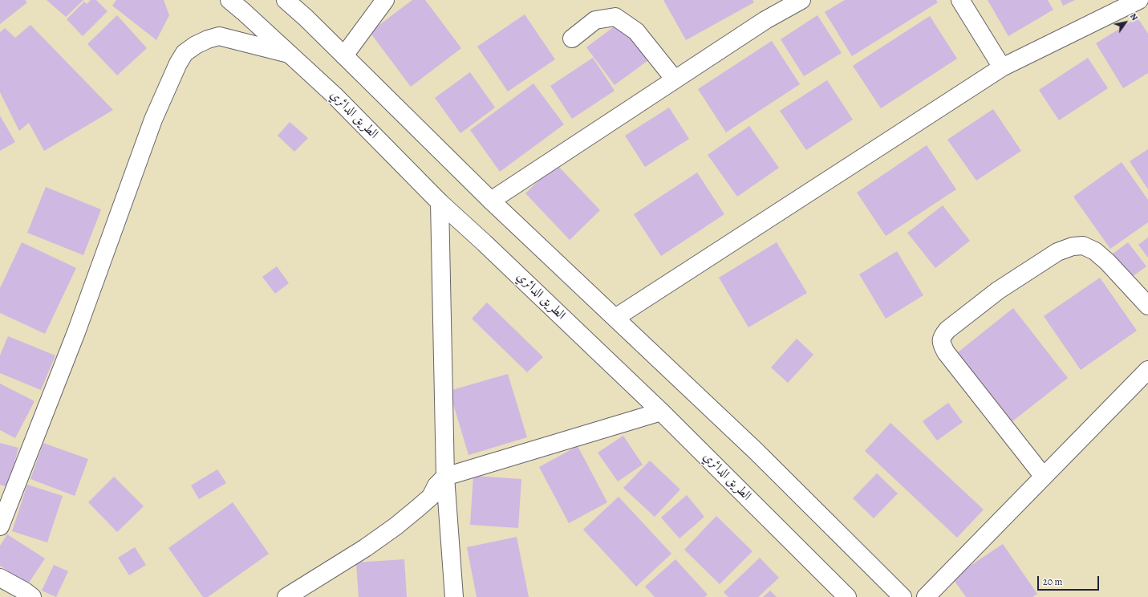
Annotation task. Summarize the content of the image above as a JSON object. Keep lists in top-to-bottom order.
{
  "streets": {
    "street": ["الطريق الدائري"]
  },
  "scale_bar": "20 m",
  "north": "top right"
}
